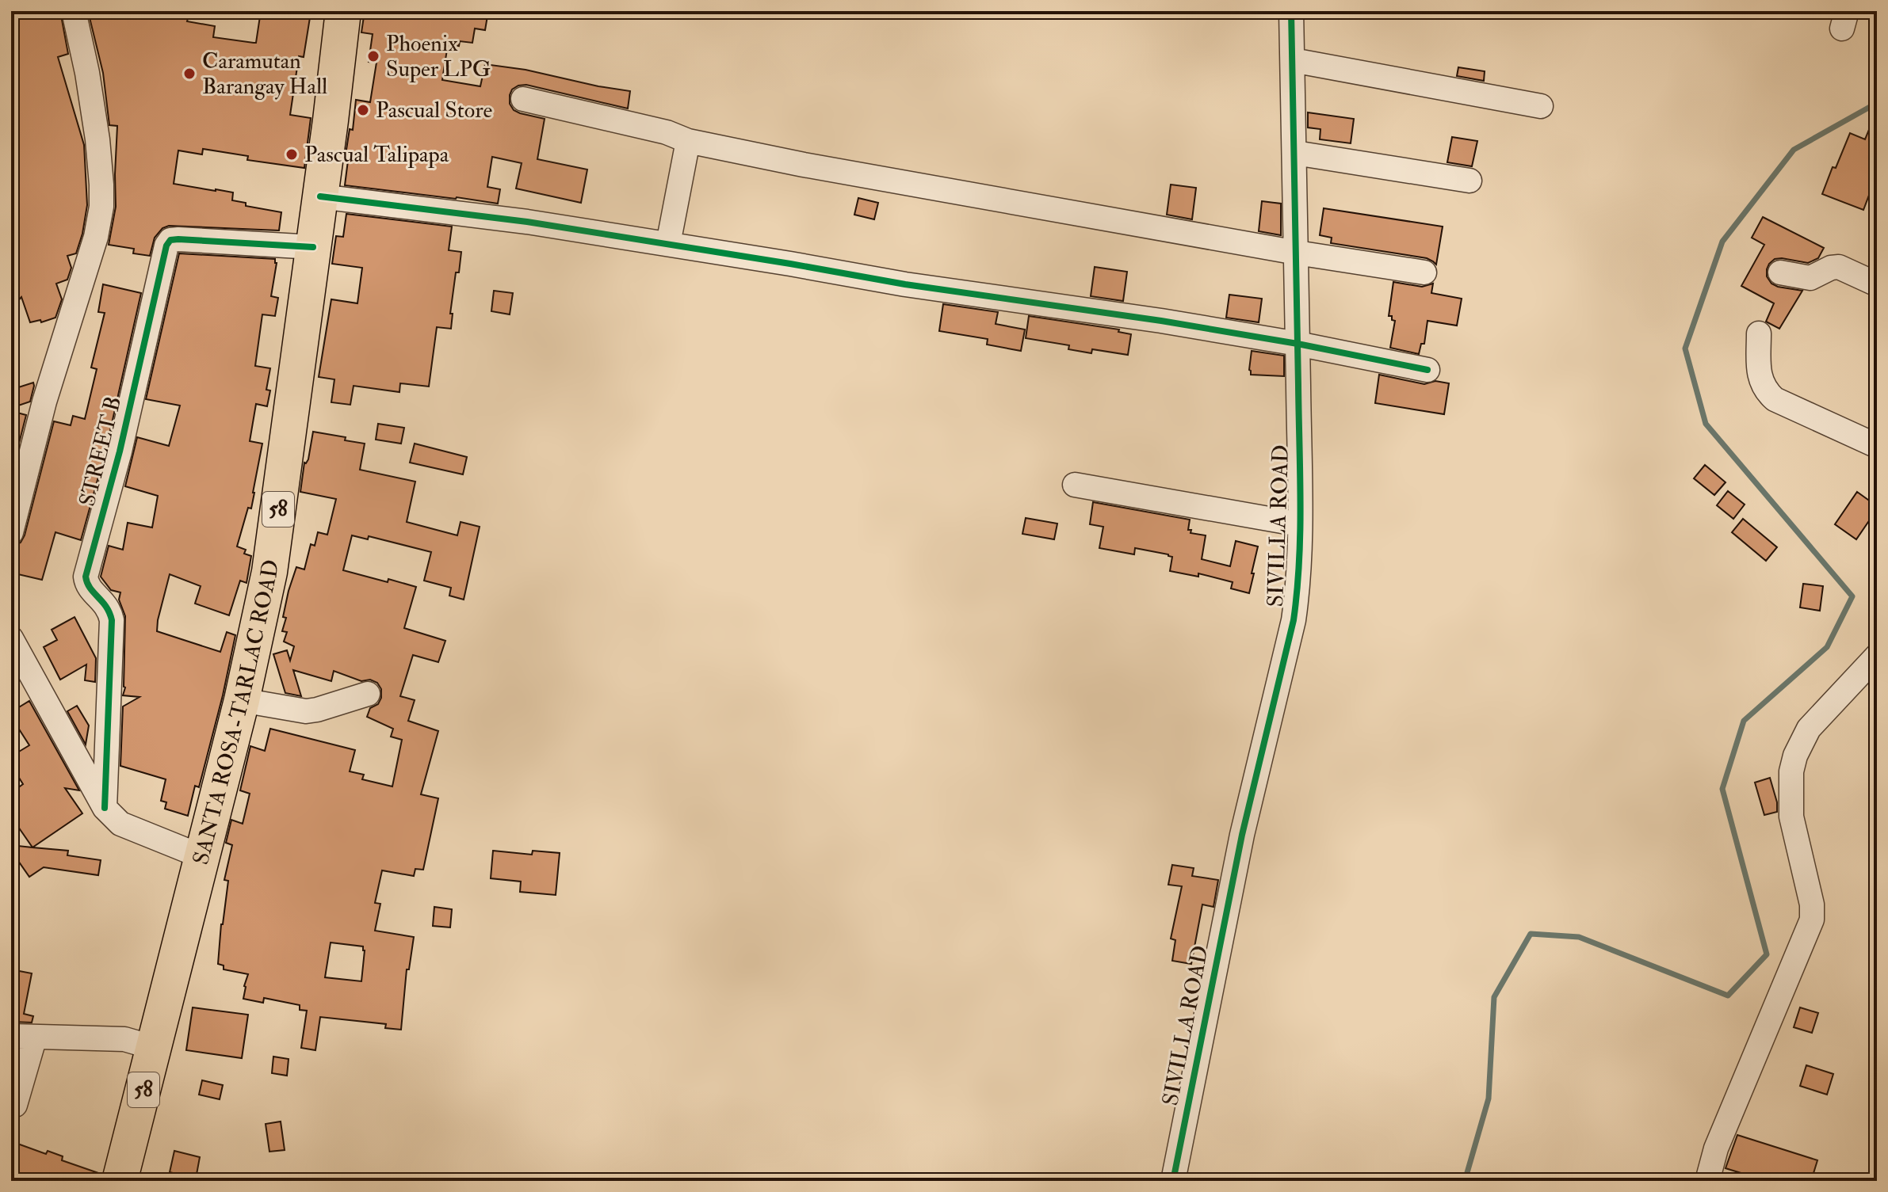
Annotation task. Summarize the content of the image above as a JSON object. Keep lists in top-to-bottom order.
{
  "streets": {
    "highway": ["58", "SANTA ROSA-TARLAC ROAD"],
    "street": ["STREET B", "SIVILLA ROAD"]
  },
  "crossings": [
    ["STREET B", "SANTA ROSA-TARLAC ROAD"]
  ],
  "places": [
    "Phoenix Super LPG",
    "Caramutan Barangay Hall",
    "Pascual Store",
    "Pascual Talipapa"
  ]
}
